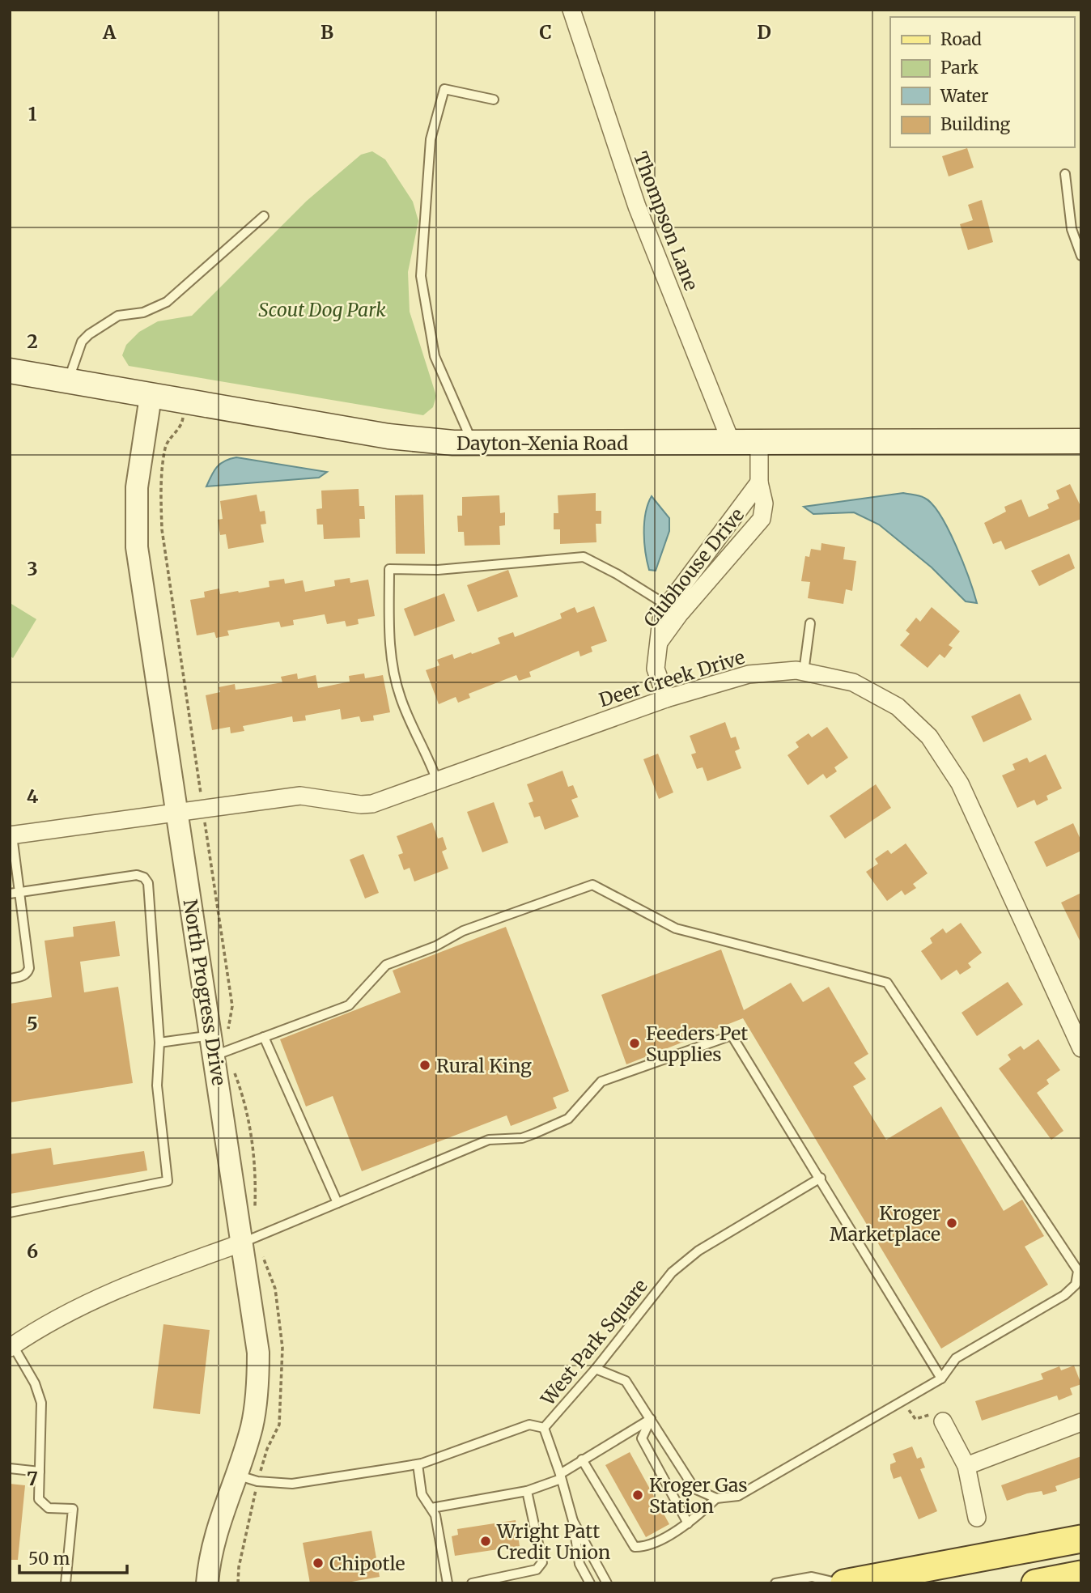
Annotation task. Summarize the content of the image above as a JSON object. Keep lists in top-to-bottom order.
{
  "streets": {
    "main road": ["Dayton-Xenia Road"],
    "street": [
      "Thompson Lane",
      "Clubhouse Drive",
      "Deer Creek Drive",
      "North Progress Drive"
    ],
    "lane": ["West Park Square"]
  },
  "crossings": [
    ["Thompson Lane", "Dayton-Xenia Road"],
    ["Dayton-Xenia Road", "Clubhouse Drive"],
    ["Dayton-Xenia Road", "North Progress Drive"],
    ["Clubhouse Drive", "Deer Creek Drive"],
    ["Deer Creek Drive", "North Progress Drive"],
    ["North Progress Drive", "West Park Square"]
  ],
  "parks": ["Scout Dog Park"],
  "places": [
    "Feeders Pet Supplies",
    "Rural King",
    "Kroger Marketplace",
    "Kroger Gas Station",
    "Wright Patt Credit Union",
    "Chipotle"
  ],
  "legend": [
    "Road",
    "Park",
    "Water",
    "Building"
  ],
  "scale_bar": "50 m",
  "grid": {
    "columns": [
      "A",
      "B",
      "C",
      "D"
    ],
    "rows": [
      "1",
      "2",
      "3",
      "4",
      "5",
      "6",
      "7"
    ]
  }
}
